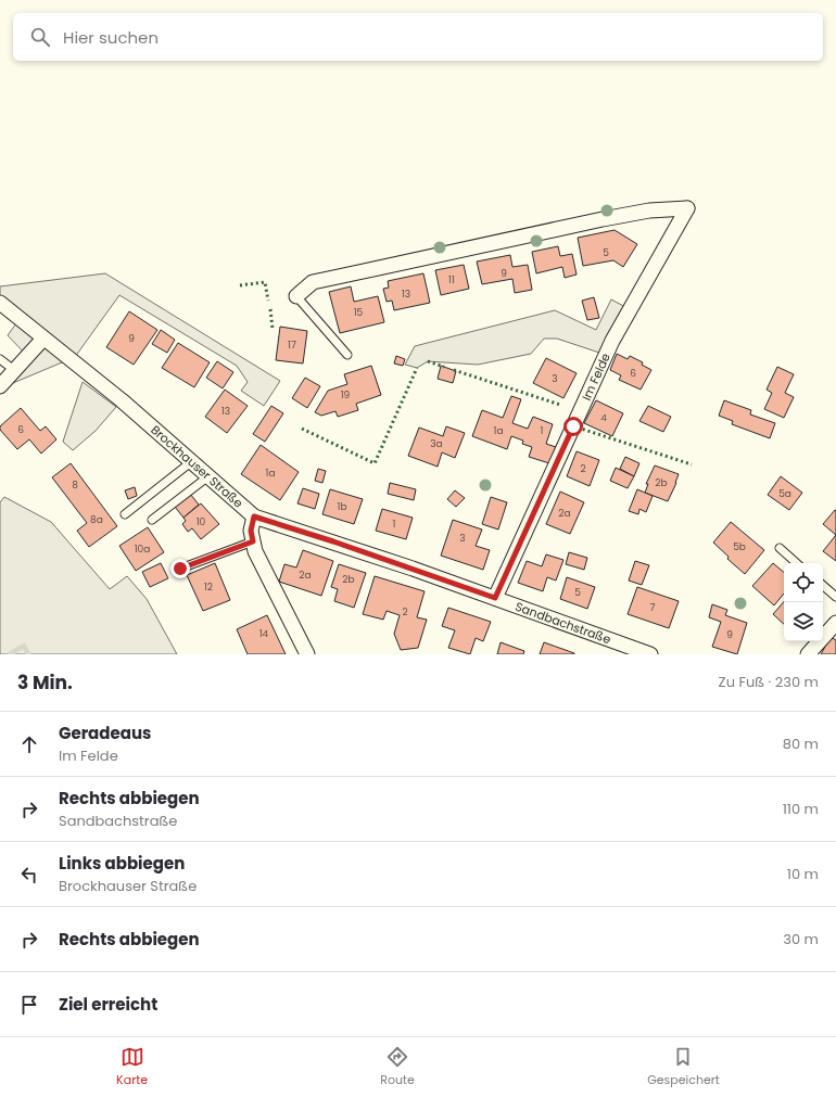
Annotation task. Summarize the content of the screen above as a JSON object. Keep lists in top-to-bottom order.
{
  "streets": {
    "street": ["Im Felde", "Brockhauser Straße", "Sandbachstraße"]
  },
  "crossings": [
    ["Im Felde", "Sandbachstraße"],
    ["Brockhauser Straße", "Sandbachstraße"]
  ],
  "house_numbers": [
    "5",
    "9",
    "11",
    "13",
    "15",
    "9",
    "17",
    "6",
    "3",
    "19",
    "13",
    "4",
    "6",
    "1a",
    "1",
    "3a",
    "2",
    "1a",
    "2b",
    "8",
    "5a",
    "1b",
    "2a",
    "8a",
    "10",
    "1",
    "3",
    "5b",
    "10a",
    "2a",
    "2b",
    "12",
    "5",
    "7",
    "2",
    "14",
    "9"
  ],
  "page": {
    "search": "Hier suchen",
    "heading": ["3 Min.", "Zu Fuß · 230 m"],
    "list": [
      ["Geradeaus", "Im Felde", "80 m"],
      ["Rechts abbiegen", "Sandbachstraße", "110 m"],
      ["Links abbiegen", "Brockhauser Straße", "10 m"],
      ["Rechts abbiegen", "30 m"],
      "Ziel erreicht"
    ],
    "nav": ["Karte", "Route", "Gespeichert"]
  }
}
